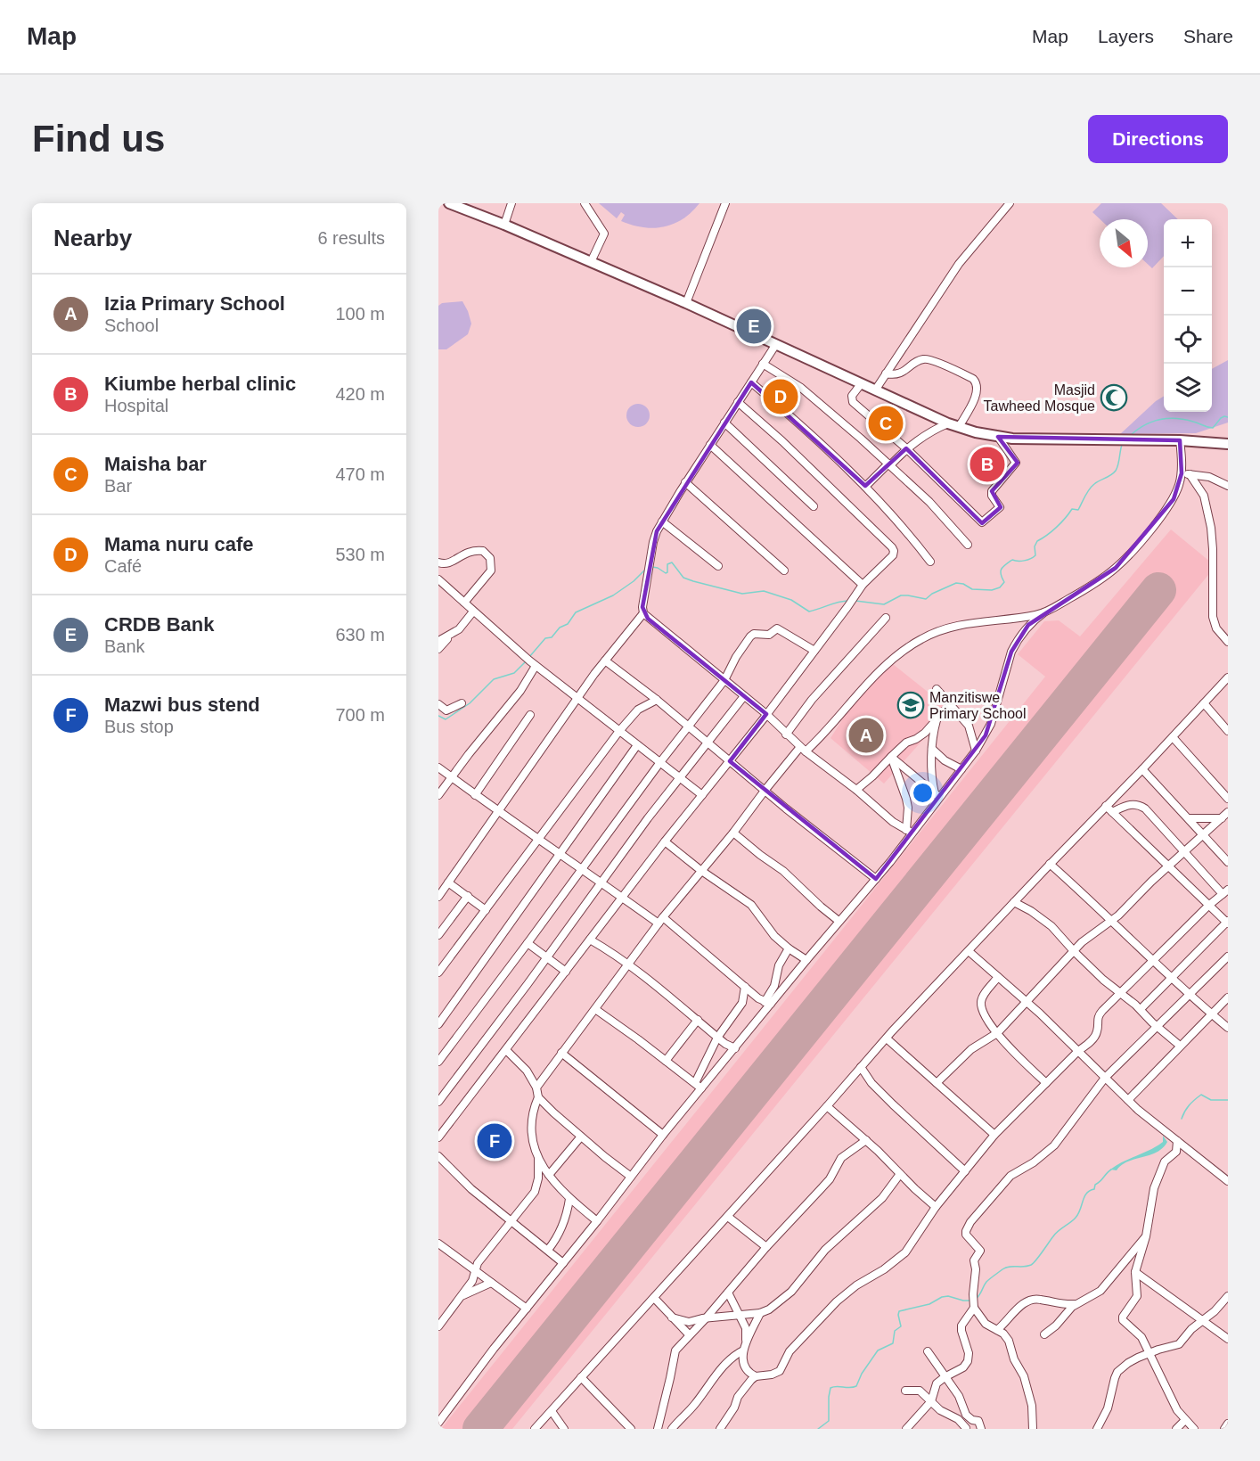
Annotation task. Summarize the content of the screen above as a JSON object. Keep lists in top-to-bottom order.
{
  "places": {
    "mosque": ["Masjid Tawheed Mosque"],
    "school or university": ["Manzitiswe Primary School"]
  },
  "north": "bottom right",
  "page": {
    "header": "Map",
    "nav": ["Map", "Layers", "Share"],
    "buttons": "Directions",
    "title": "Find us",
    "heading": ["Nearby", "6 results"],
    "map_buttons": ["+", "−"],
    "list": [
      {
        "mark": "A",
        "name": "Izia Primary School",
        "note": "School",
        "value": "100 m"
      },
      {
        "mark": "B",
        "name": "Kiumbe herbal clinic",
        "note": "Hospital",
        "value": "420 m"
      },
      {
        "mark": "C",
        "name": "Maisha bar",
        "note": "Bar",
        "value": "470 m"
      },
      {
        "mark": "D",
        "name": "Mama nuru cafe",
        "note": "Café",
        "value": "530 m"
      },
      {
        "mark": "E",
        "name": "CRDB Bank",
        "note": "Bank",
        "value": "630 m"
      },
      {
        "mark": "F",
        "name": "Mazwi bus stend",
        "note": "Bus stop",
        "value": "700 m"
      }
    ],
    "pins": [
      "E",
      "D",
      "C",
      "B",
      "A",
      "F"
    ]
  }
}
